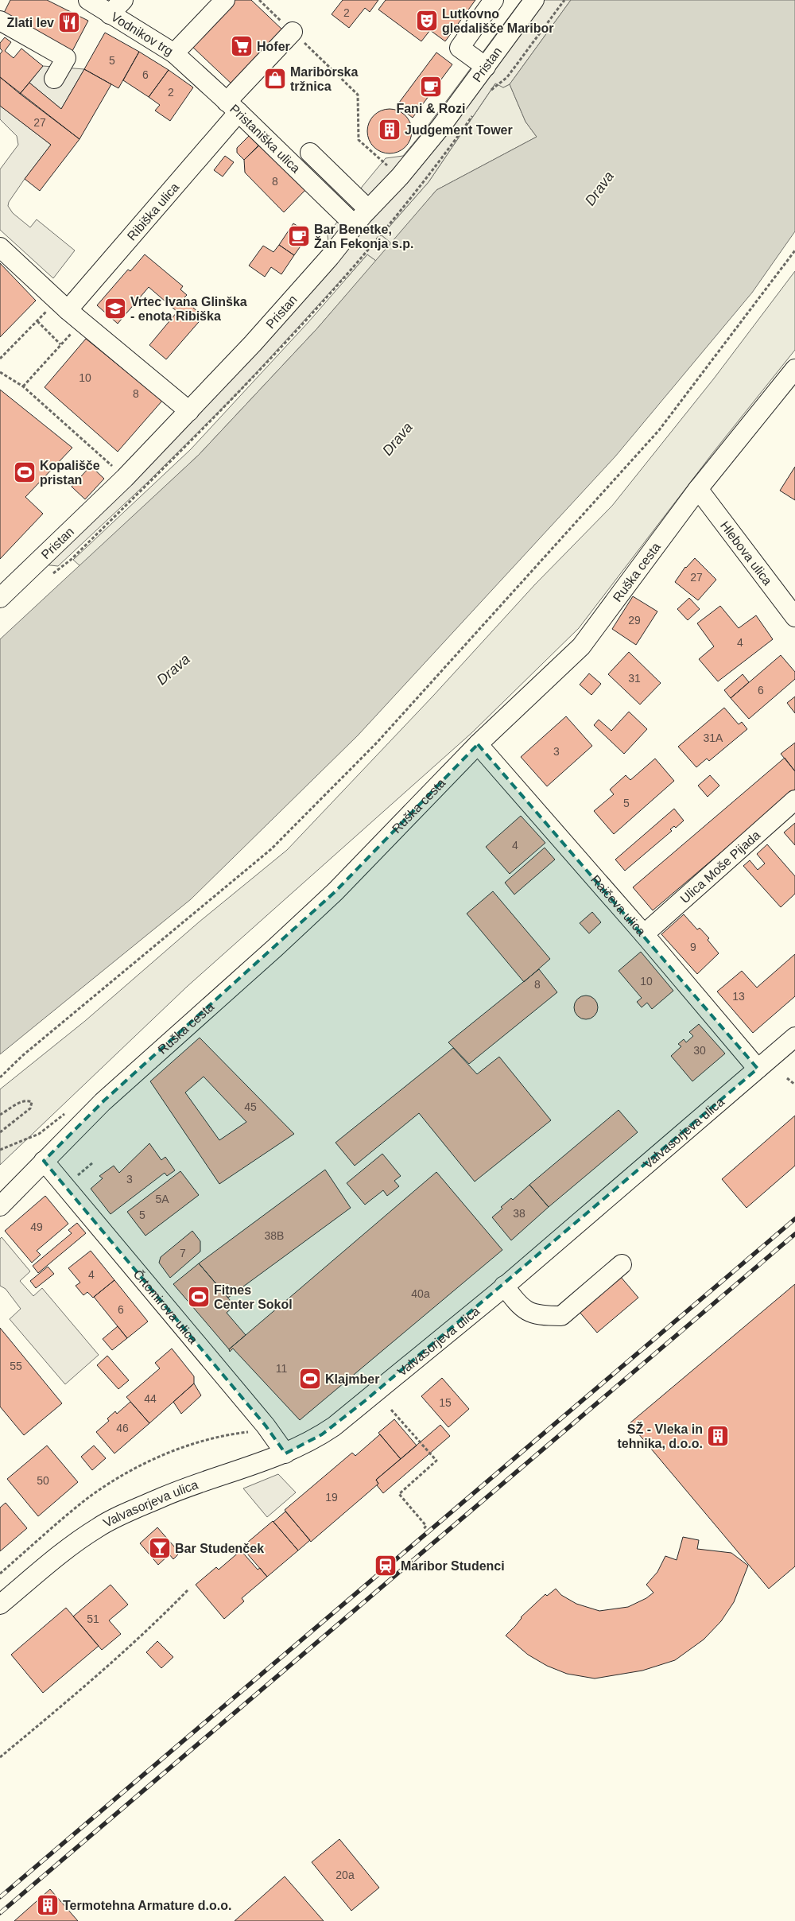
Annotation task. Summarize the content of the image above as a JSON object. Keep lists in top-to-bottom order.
{
  "streets": {
    "street": [
      "Vodnikov trg",
      "Pristan",
      "Pristaniška ulica",
      "Ribiška ulica",
      "Hlebova ulica",
      "Ruška cesta",
      "Ulica Moše Pijada",
      "Raičeva ulica",
      "Valvasorjeva ulica",
      "Črtomirova ulica"
    ]
  },
  "crossings": [
    ["Vodnikov trg", "Pristaniška ulica"],
    ["Pristan", "Pristaniška ulica"],
    ["Pristaniška ulica", "Ribiška ulica"],
    ["Hlebova ulica", "Ruška cesta"],
    ["Ruška cesta", "Raičeva ulica"],
    ["Ruška cesta", "Črtomirova ulica"],
    ["Ulica Moše Pijada", "Raičeva ulica"],
    ["Raičeva ulica", "Valvasorjeva ulica"],
    ["Valvasorjeva ulica", "Črtomirova ulica"]
  ],
  "water": ["Drava"],
  "places": {
    "theatre": ["Lutkovno gledališče Maribor"],
    "restaurant": ["Zlati lev"],
    "supermarket": ["Hofer"],
    "shop": ["Mariborska tržnica"],
    "cafe": ["Fani & Rozi", "Bar Benetke, Žan Fekonja s.p."],
    "building": ["Judgement Tower", "SŽ - Vleka in tehnika, d.o.o.", "Termotehna Armature d.o.o."],
    "school or university": ["Vrtec Ivana Glinška - enota Ribiška"],
    "sports": ["Kopališče pristan", "Fitnes Center Sokol", "Klajmber"],
    "bar": ["Bar Studenček"],
    "station": ["Maribor Studenci"]
  },
  "house_numbers": [
    "2",
    "5",
    "6",
    "2",
    "27",
    "8",
    "10",
    "8",
    "27",
    "29",
    "4",
    "31",
    "6",
    "31A",
    "3",
    "5",
    "4",
    "9",
    "10",
    "8",
    "13",
    "30",
    "45",
    "3",
    "5A",
    "38",
    "5",
    "49",
    "38B",
    "7",
    "4",
    "40a",
    "6",
    "55",
    "11",
    "44",
    "15",
    "46",
    "50",
    "19",
    "51",
    "20a"
  ]
}
